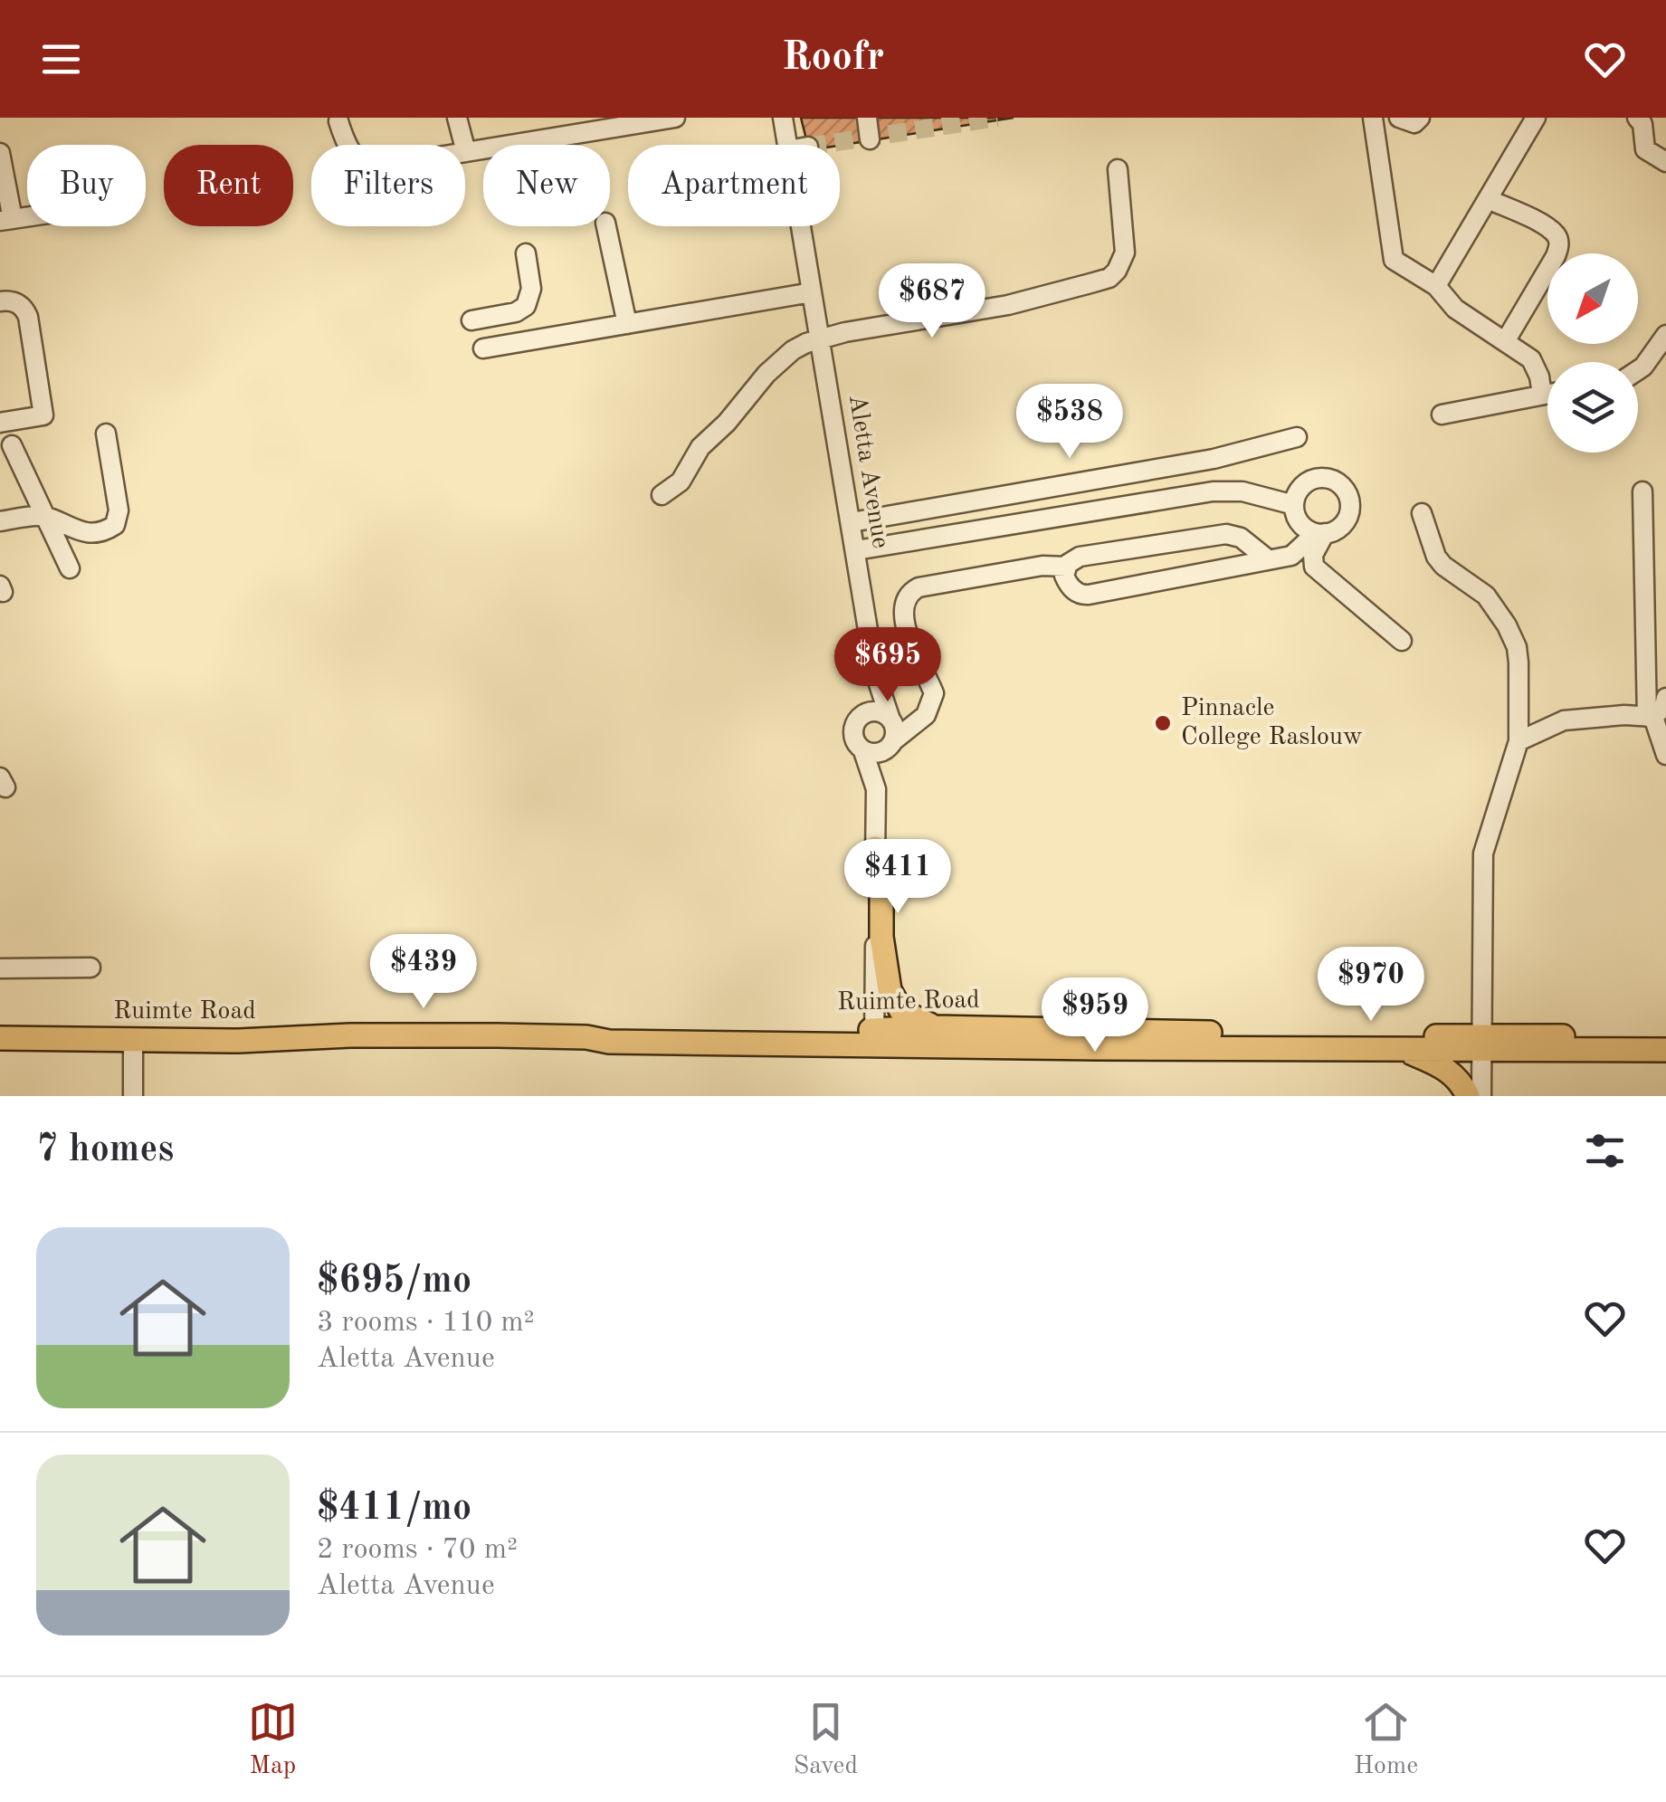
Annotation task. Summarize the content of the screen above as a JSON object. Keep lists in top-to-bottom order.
{
  "streets": {
    "main road": ["Ruimte Road"],
    "street": ["Aletta Avenue"]
  },
  "places": ["Pinnacle College Raslouw"],
  "north": "bottom left",
  "page": {
    "header": "Roofr",
    "chip": [
      "Buy",
      "Rent",
      "Filters",
      "New",
      "Apartment"
    ],
    "price": [
      "$687",
      "$538",
      "$695",
      "$411",
      "$439",
      "$970",
      "$959"
    ],
    "heading": "7 homes",
    "list": [
      {
        "name": "$695/mo",
        "note": "3 rooms · 110 m² · Aletta Avenue"
      },
      {
        "name": "$411/mo",
        "note": "2 rooms · 70 m² · Aletta Avenue"
      }
    ],
    "tabs": ["Map", "Saved", "Home"]
  }
}
